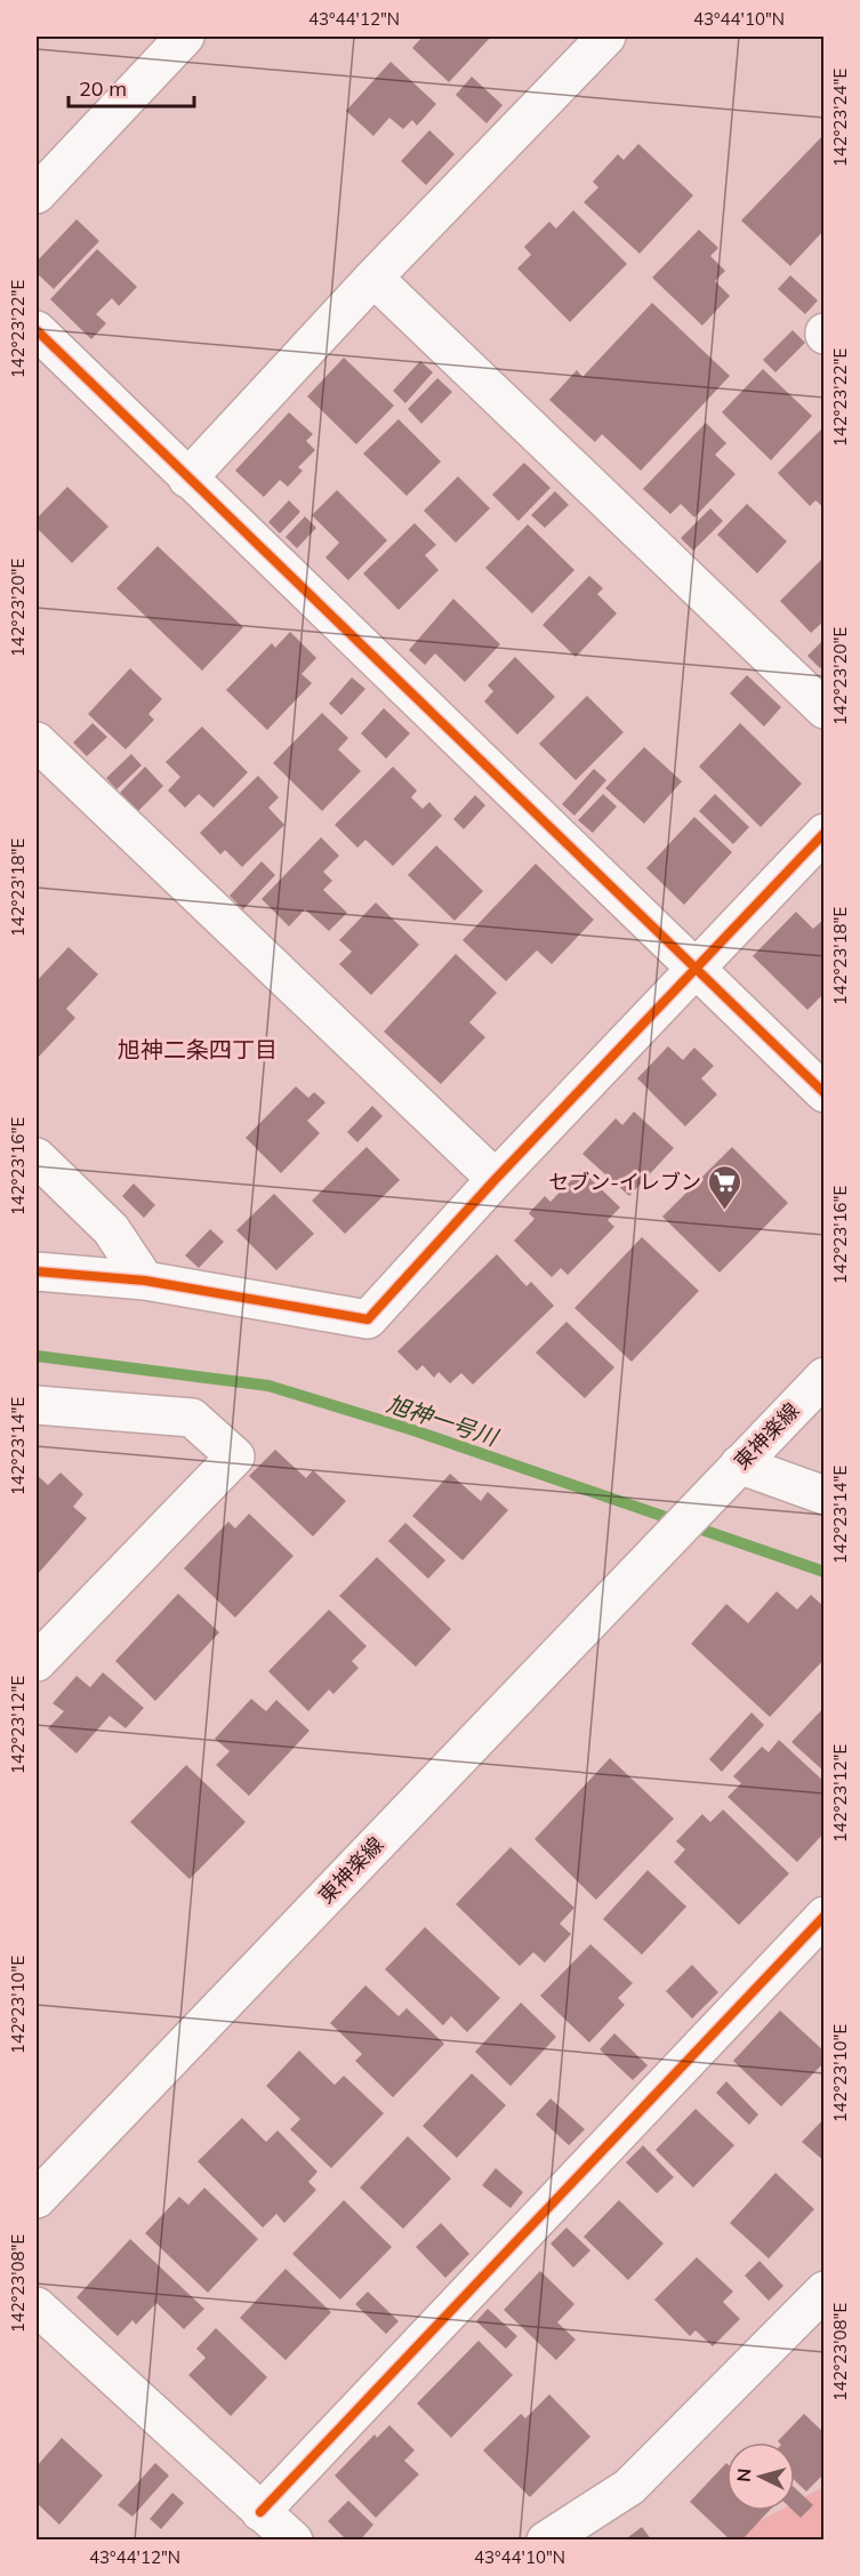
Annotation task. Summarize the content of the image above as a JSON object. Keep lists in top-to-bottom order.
{
  "streets": {
    "street": ["東神楽線"]
  },
  "districts": ["旭神二条四丁目"],
  "water": ["旭神一号川"],
  "places": {
    "supermarket": ["セブン-イレブン"]
  },
  "scale_bar": "20 m",
  "north": "left",
  "coordinates": [
    "43°44'12\"N",
    "43°44'10\"N",
    "142°23'24\"E",
    "142°23'22\"E",
    "142°23'20\"E",
    "142°23'18\"E",
    "142°23'16\"E",
    "142°23'14\"E",
    "142°23'12\"E",
    "142°23'10\"E",
    "142°23'08\"E"
  ]
}
